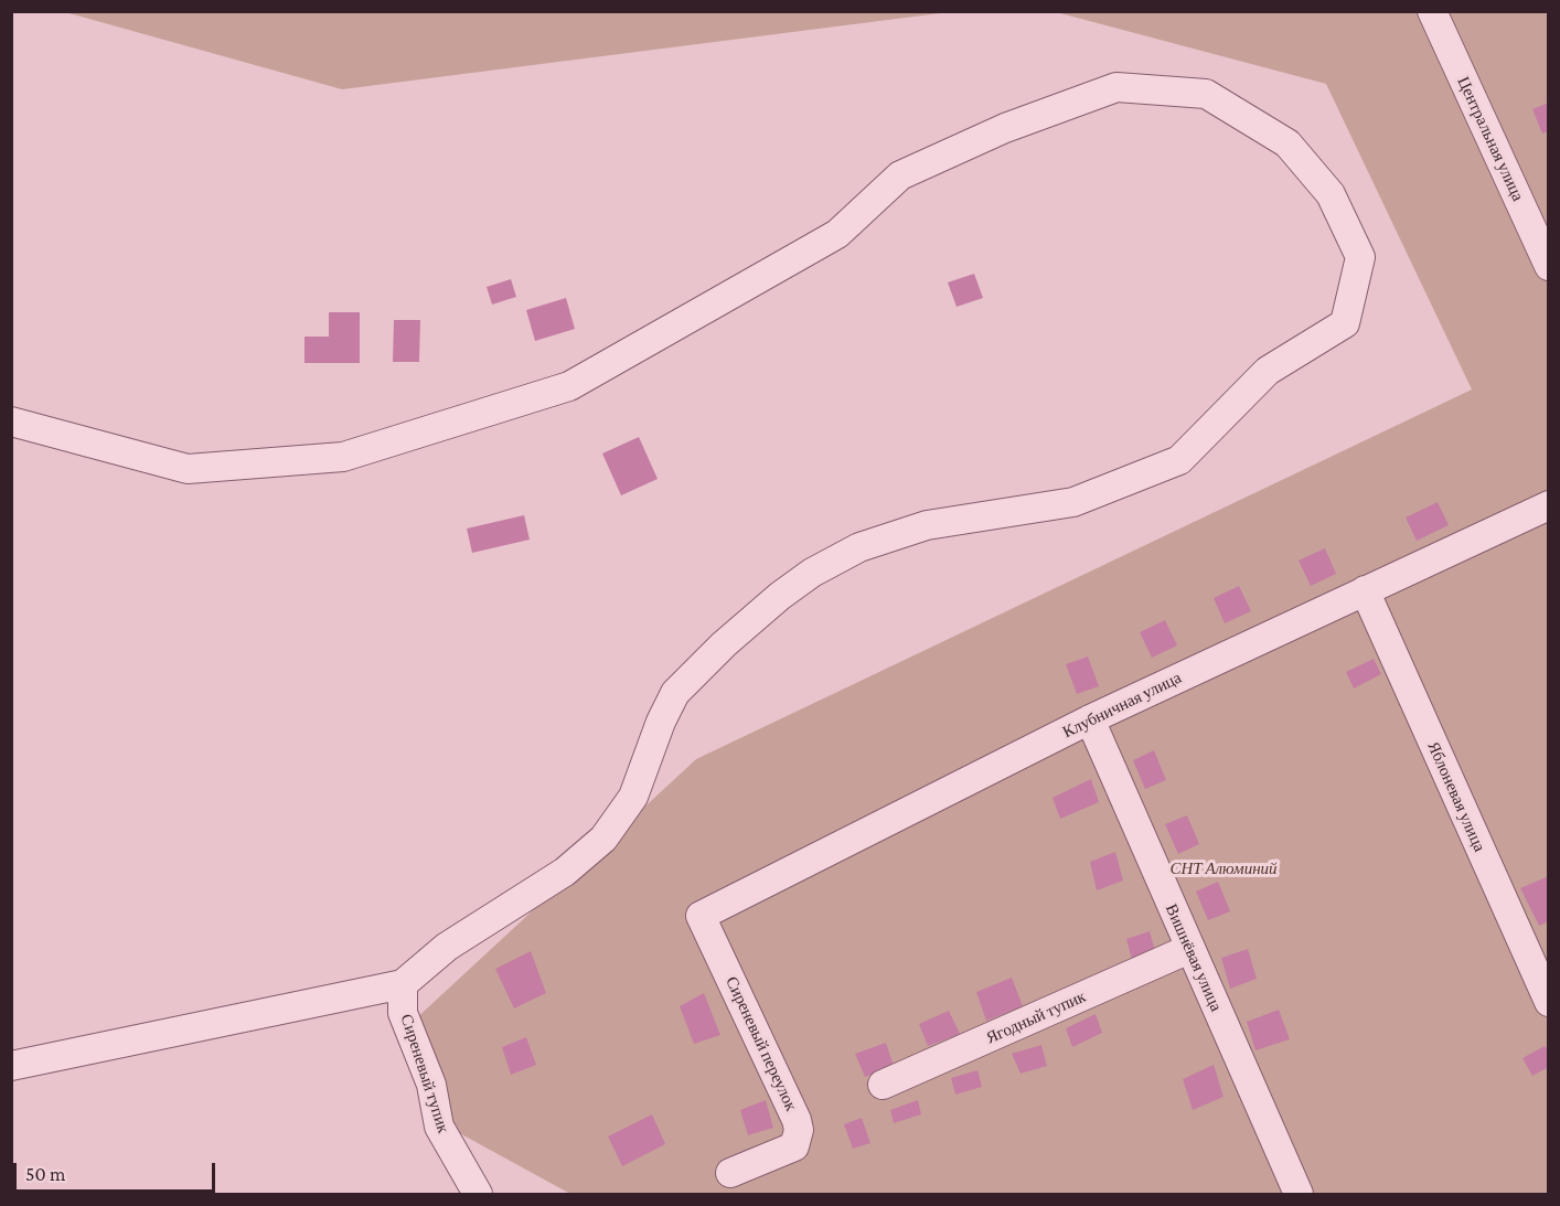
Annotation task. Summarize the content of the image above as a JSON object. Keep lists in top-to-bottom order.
{
  "streets": {
    "street": [
      "Центральная улица",
      "Клубничная улица",
      "Яблоневая улица",
      "Вишнёвая улица",
      "Ягодный тупик",
      "Сиреневый переулок",
      "Сиреневый тупик"
    ]
  },
  "crossings": [
    ["Клубничная улица", "Яблоневая улица"],
    ["Клубничная улица", "Вишнёвая улица"],
    ["Клубничная улица", "Сиреневый переулок"],
    ["Вишнёвая улица", "Ягодный тупик"]
  ],
  "parks": ["СНТ Алюминий"],
  "scale_bar": "50 m"
}
